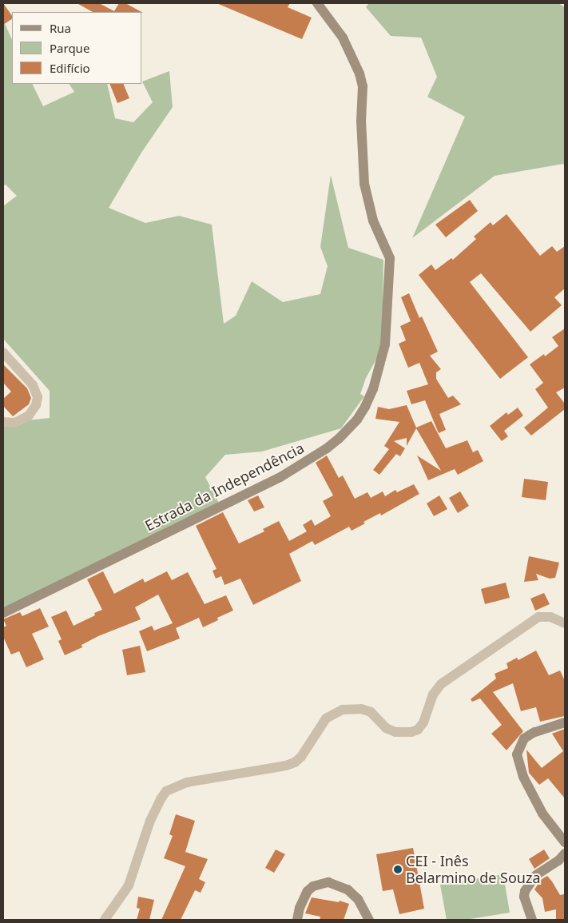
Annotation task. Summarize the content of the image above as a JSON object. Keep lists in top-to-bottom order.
{
  "streets": {
    "street": ["Estrada da Independência"]
  },
  "places": ["CEI - Inês Belarmino de Souza"],
  "legend": ["Rua", "Parque", "Edifício"]
}
